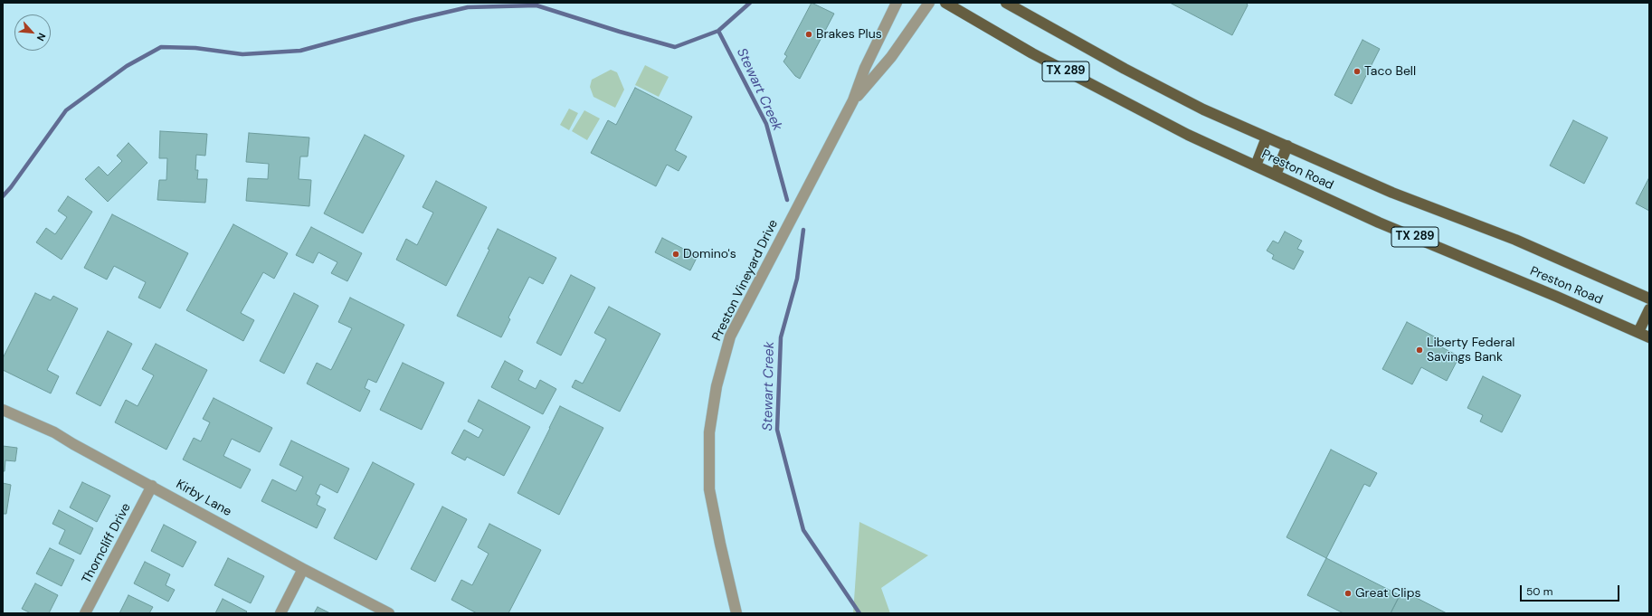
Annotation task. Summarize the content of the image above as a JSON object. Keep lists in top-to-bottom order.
{
  "streets": {
    "main road": ["TX 289", "Preston Road"],
    "street": ["Preston Vineyard Drive", "Kirby Lane", "Thorncliff Drive"]
  },
  "crossings": [
    ["Kirby Lane", "Thorncliff Drive"]
  ],
  "water": ["Stewart Creek"],
  "places": [
    "Brakes Plus",
    "Taco Bell",
    "Domino's",
    "Liberty Federal Savings Bank",
    "Great Clips"
  ],
  "scale_bar": "50 m",
  "north": "bottom right"
}
